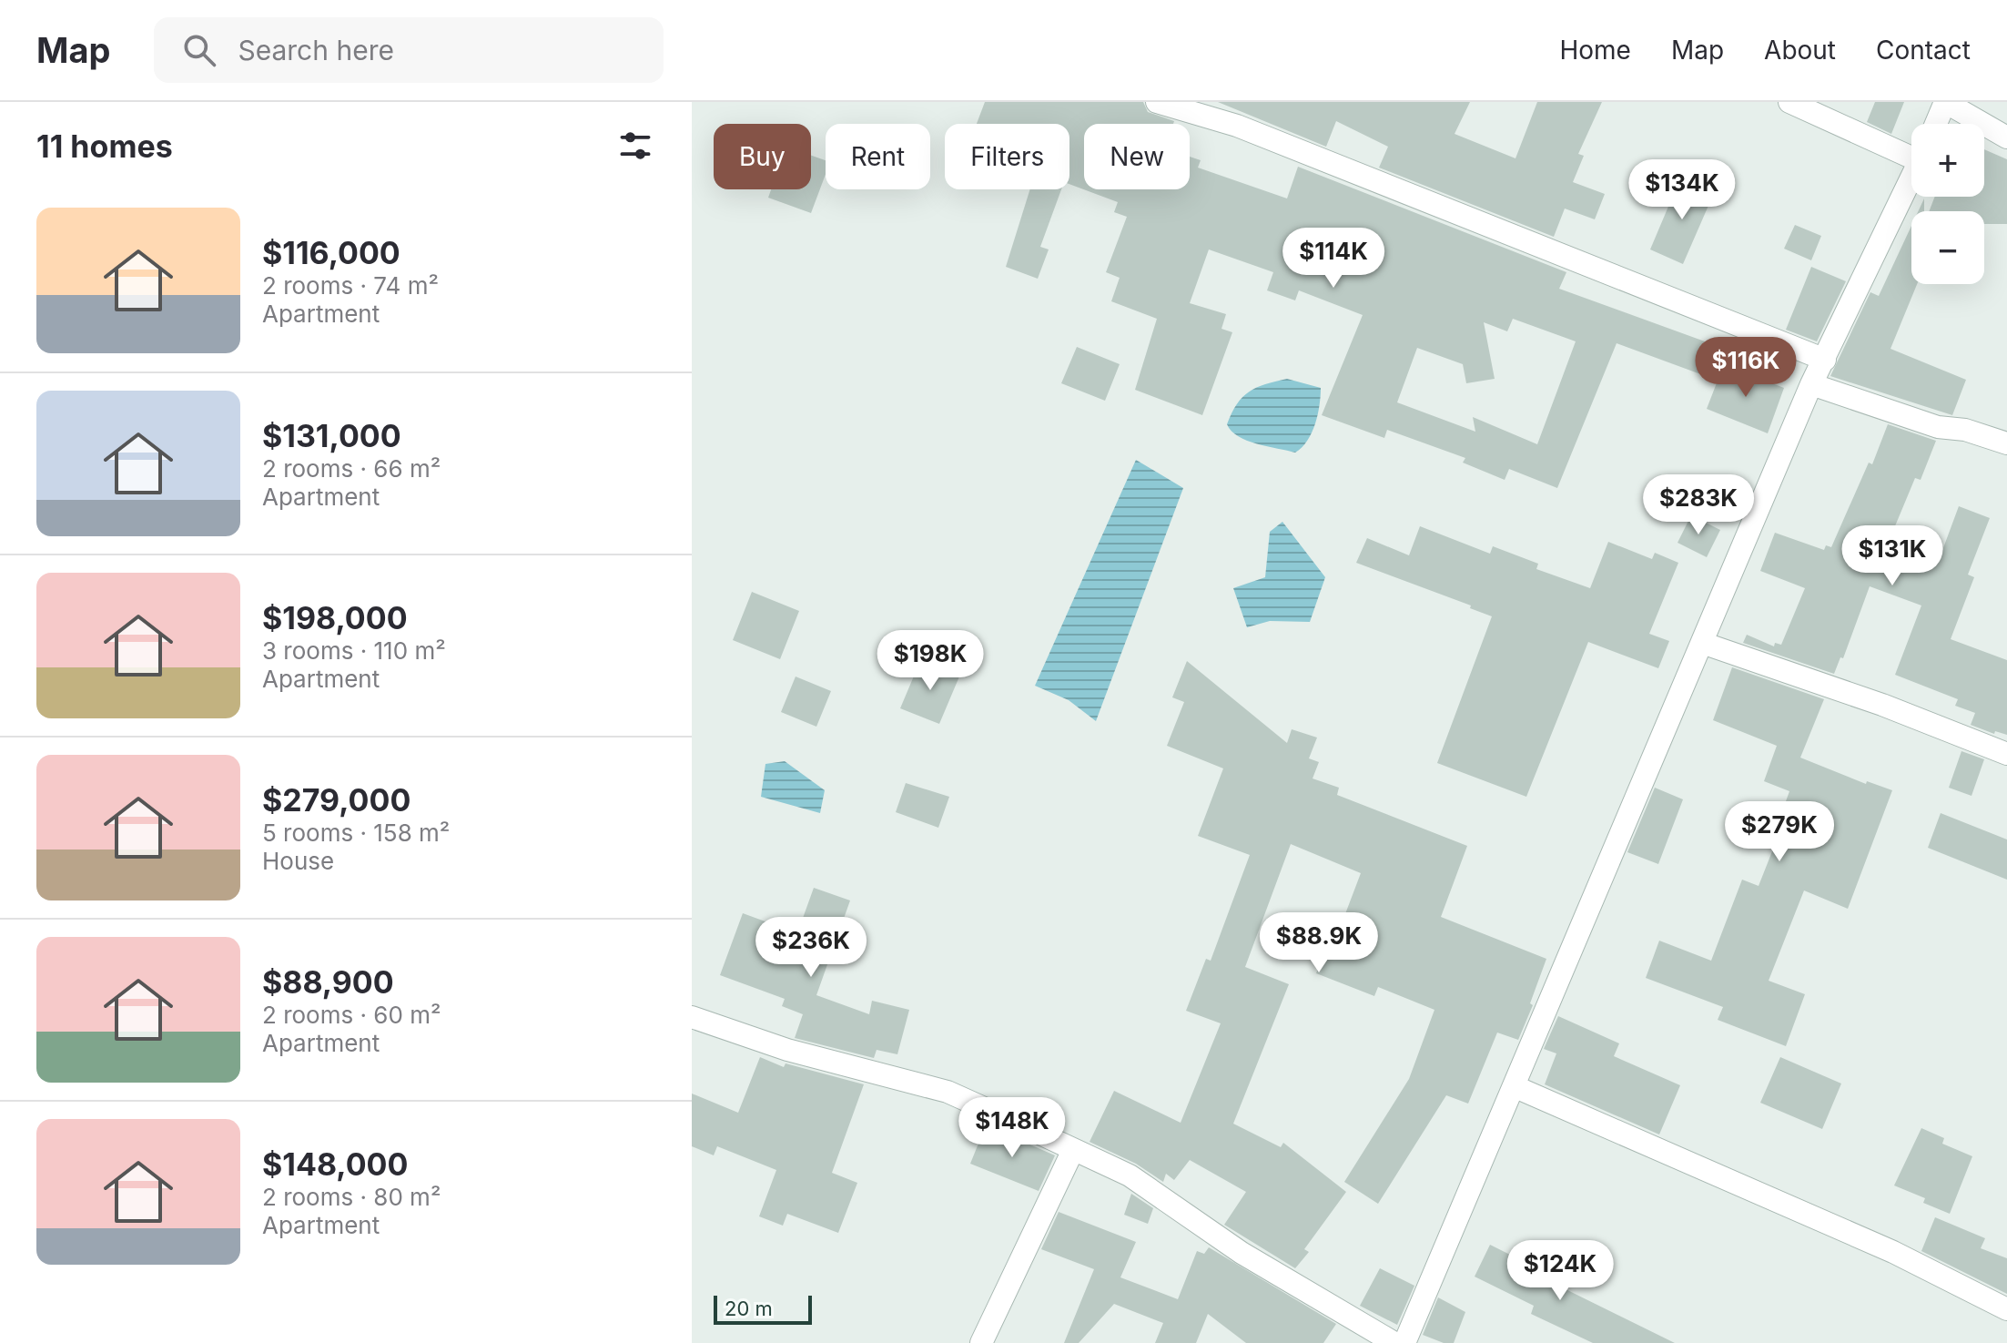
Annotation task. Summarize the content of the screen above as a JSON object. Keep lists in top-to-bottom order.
{
  "scale_bar": "20 m",
  "page": {
    "header": "Map",
    "search": "Search here",
    "nav": [
      "Home",
      "Map",
      "About",
      "Contact"
    ],
    "heading": "11 homes",
    "map_buttons": ["+", "−"],
    "chip": [
      "Buy",
      "Rent",
      "Filters",
      "New"
    ],
    "price": [
      "$134K",
      "$114K",
      "$116K",
      "$283K",
      "$131K",
      "$198K",
      "$279K",
      "$88.9K",
      "$236K",
      "$148K",
      "$124K"
    ],
    "list": [
      {
        "name": "$116,000",
        "note": "2 rooms · 74 m² · Apartment"
      },
      {
        "name": "$131,000",
        "note": "2 rooms · 66 m² · Apartment"
      },
      {
        "name": "$198,000",
        "note": "3 rooms · 110 m² · Apartment"
      },
      {
        "name": "$279,000",
        "note": "5 rooms · 158 m² · House"
      },
      {
        "name": "$88,900",
        "note": "2 rooms · 60 m² · Apartment"
      },
      {
        "name": "$148,000",
        "note": "2 rooms · 80 m² · Apartment"
      }
    ],
    "scale": "20 m"
  }
}
